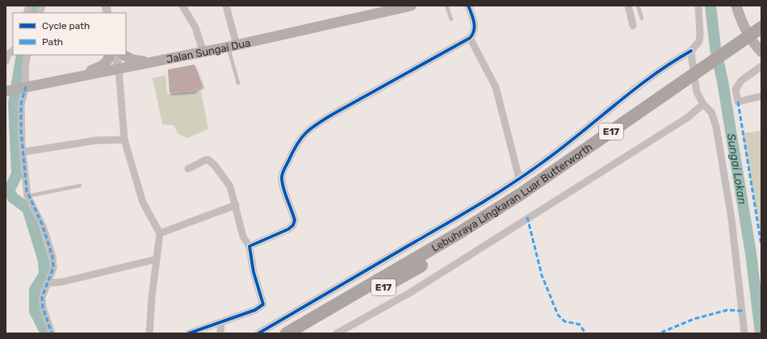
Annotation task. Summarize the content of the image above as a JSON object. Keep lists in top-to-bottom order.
{
  "streets": {
    "highway": ["E17", "Lebuhraya Lingkaran Luar Butterworth"],
    "main road": ["Jalan Sungai Dua"]
  },
  "water": ["Sungai Lokan"],
  "legend": ["Cycle path", "Path"]
}
